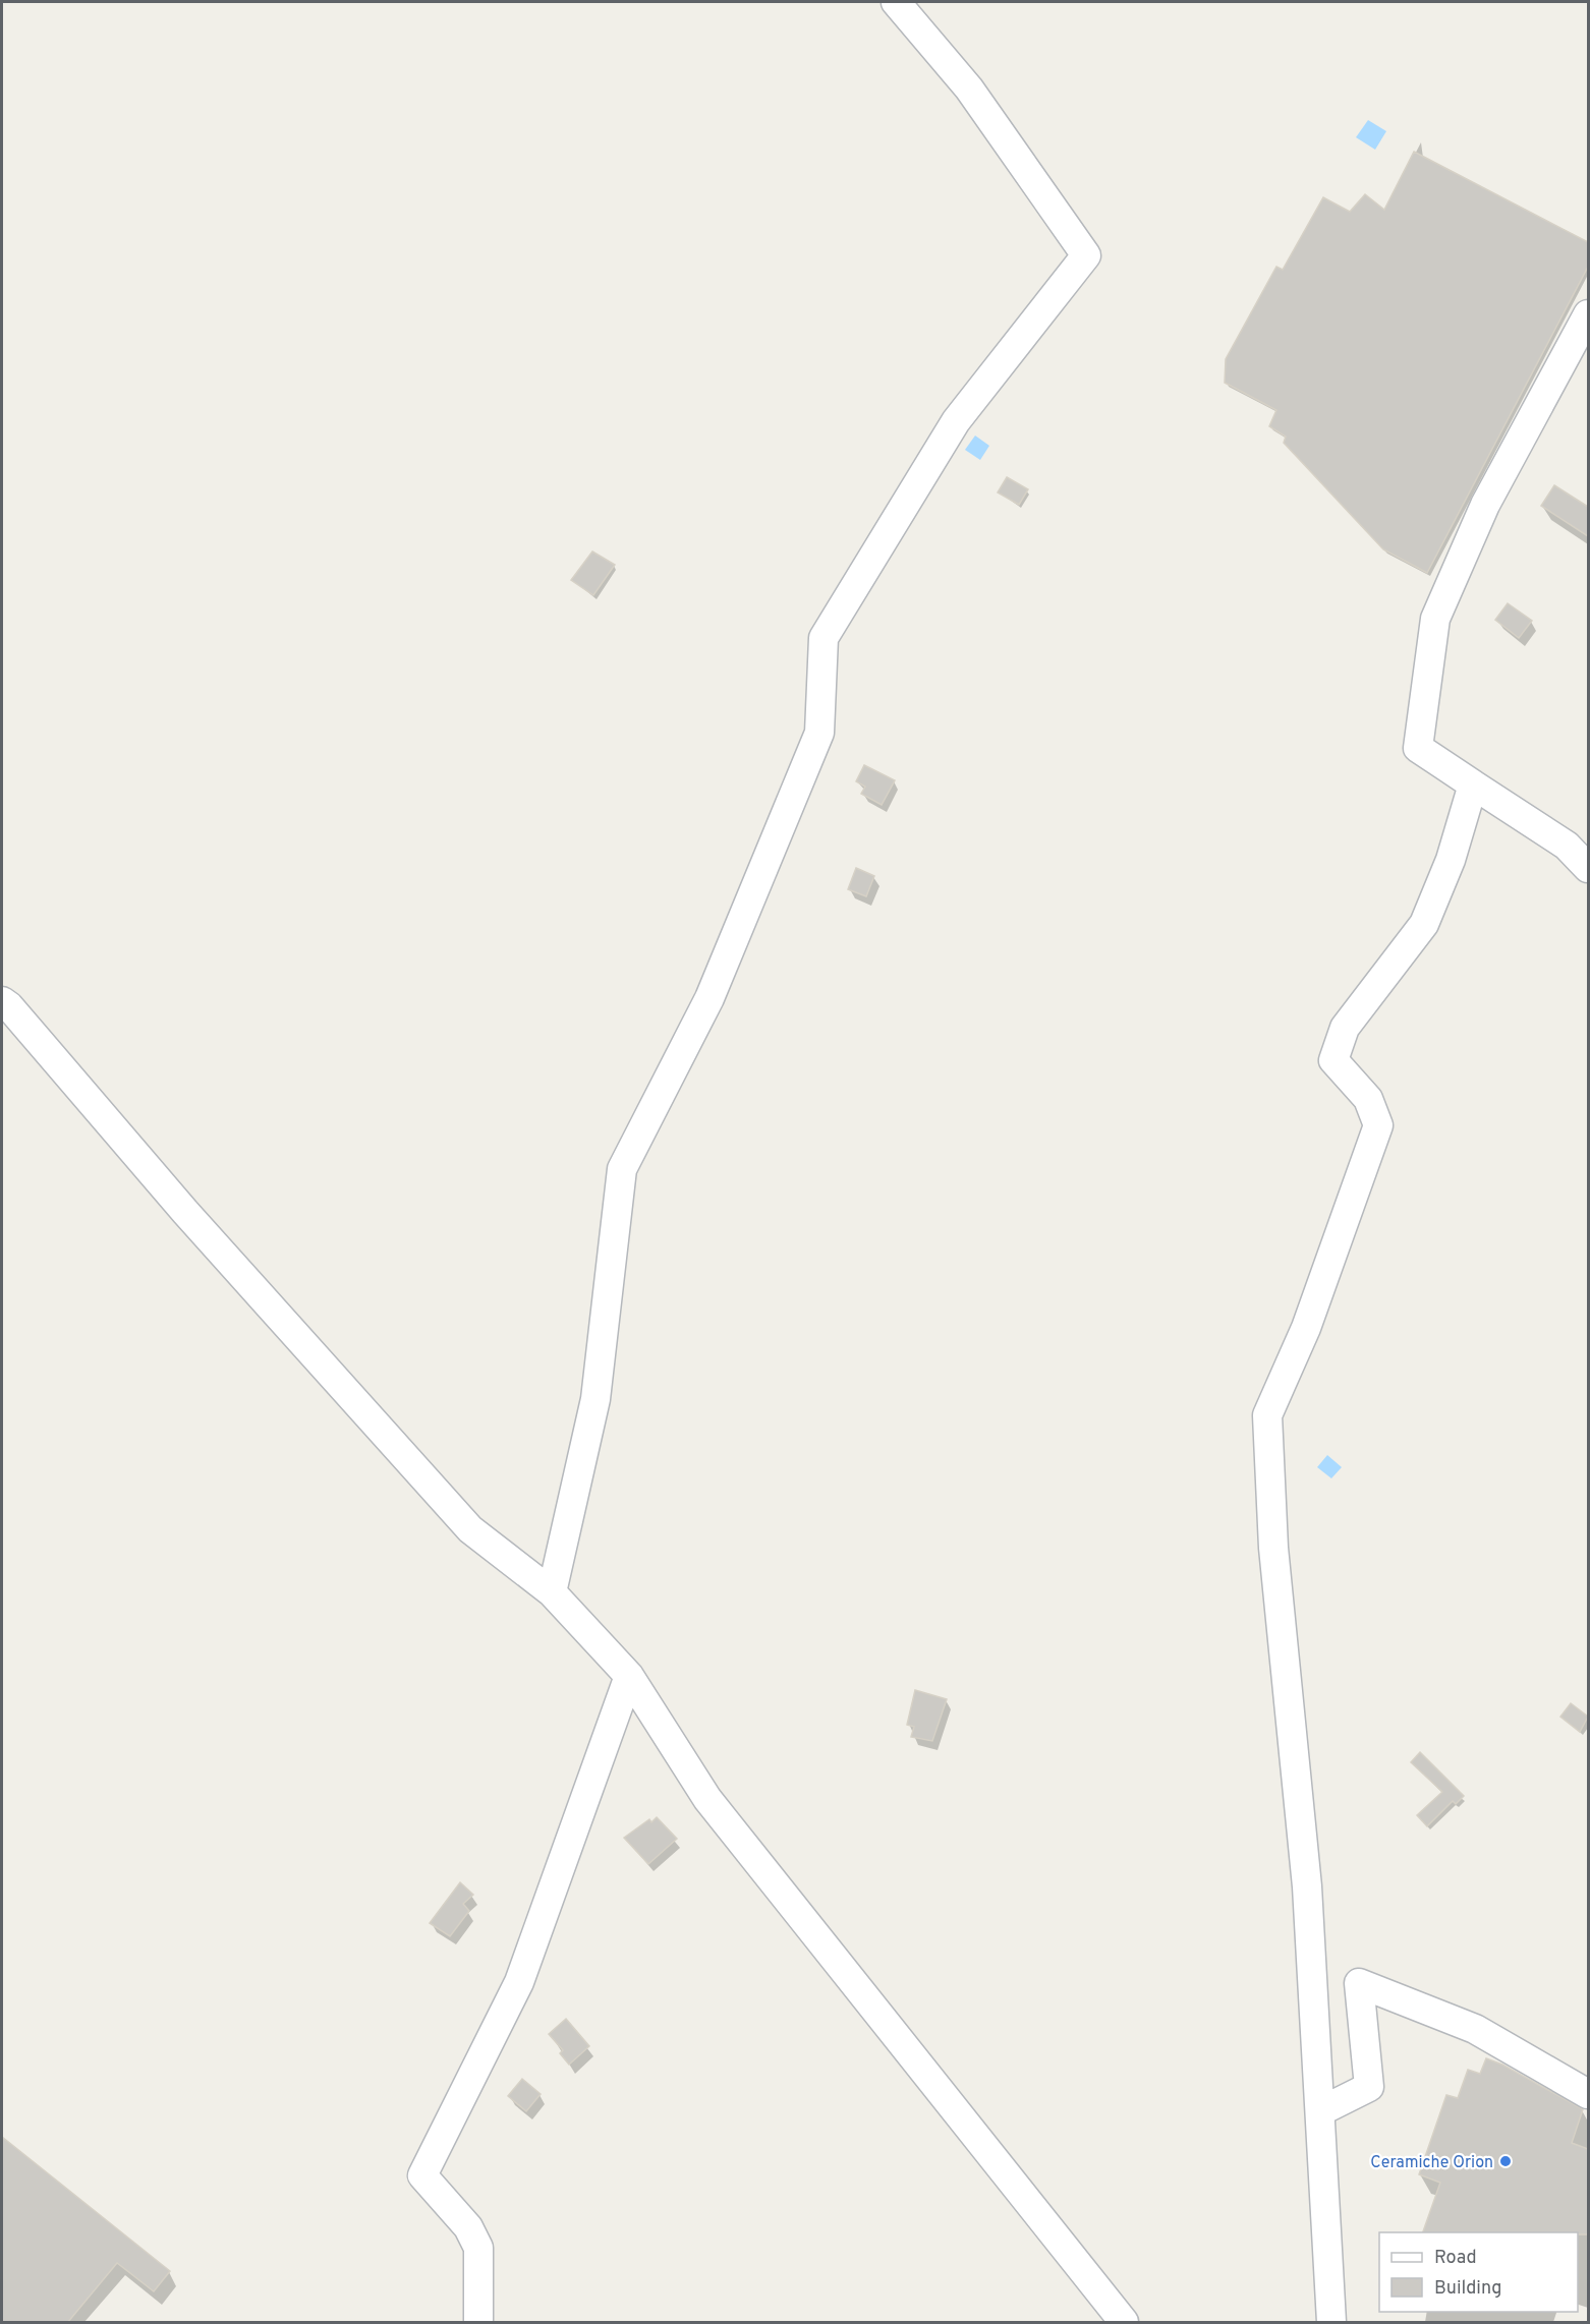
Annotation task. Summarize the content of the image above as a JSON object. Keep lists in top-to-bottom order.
{
  "places": ["Ceramiche Orion"],
  "legend": ["Road", "Building"]
}
